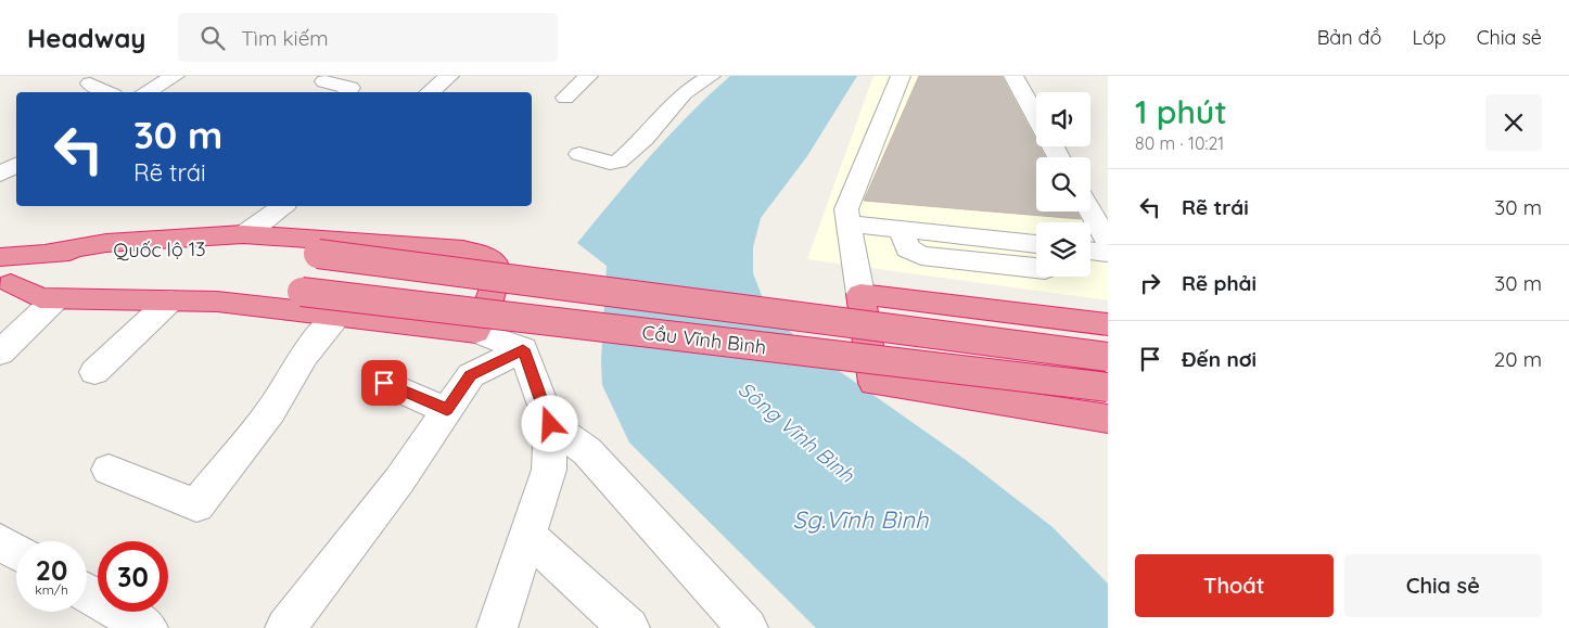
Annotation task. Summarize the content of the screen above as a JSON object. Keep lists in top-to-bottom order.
{
  "streets": {
    "highway": ["Quốc lộ 13", "Cầu Vĩnh Bình"]
  },
  "crossings": [
    ["Quốc lộ 13", "Cầu Vĩnh Bình"]
  ],
  "water": ["Sông Vĩnh Bình", "Sg.Vĩnh Bình"],
  "page": {
    "header": "Headway",
    "search": "Tìm kiếm",
    "nav": ["Bản đồ", "Lớp", "Chia sẻ"],
    "heading": ["1 phút", "80 m · 10:21"],
    "turn": ["30 m", "Rẽ trái"],
    "list": [
      {
        "name": "Rẽ trái",
        "value": "30 m"
      },
      {
        "name": "Rẽ phải",
        "value": "30 m"
      },
      {
        "name": "Đến nơi",
        "value": "20 m"
      }
    ],
    "speed": "20 km/h",
    "limit": "30",
    "buttons": ["Thoát", "Chia sẻ"]
  }
}
